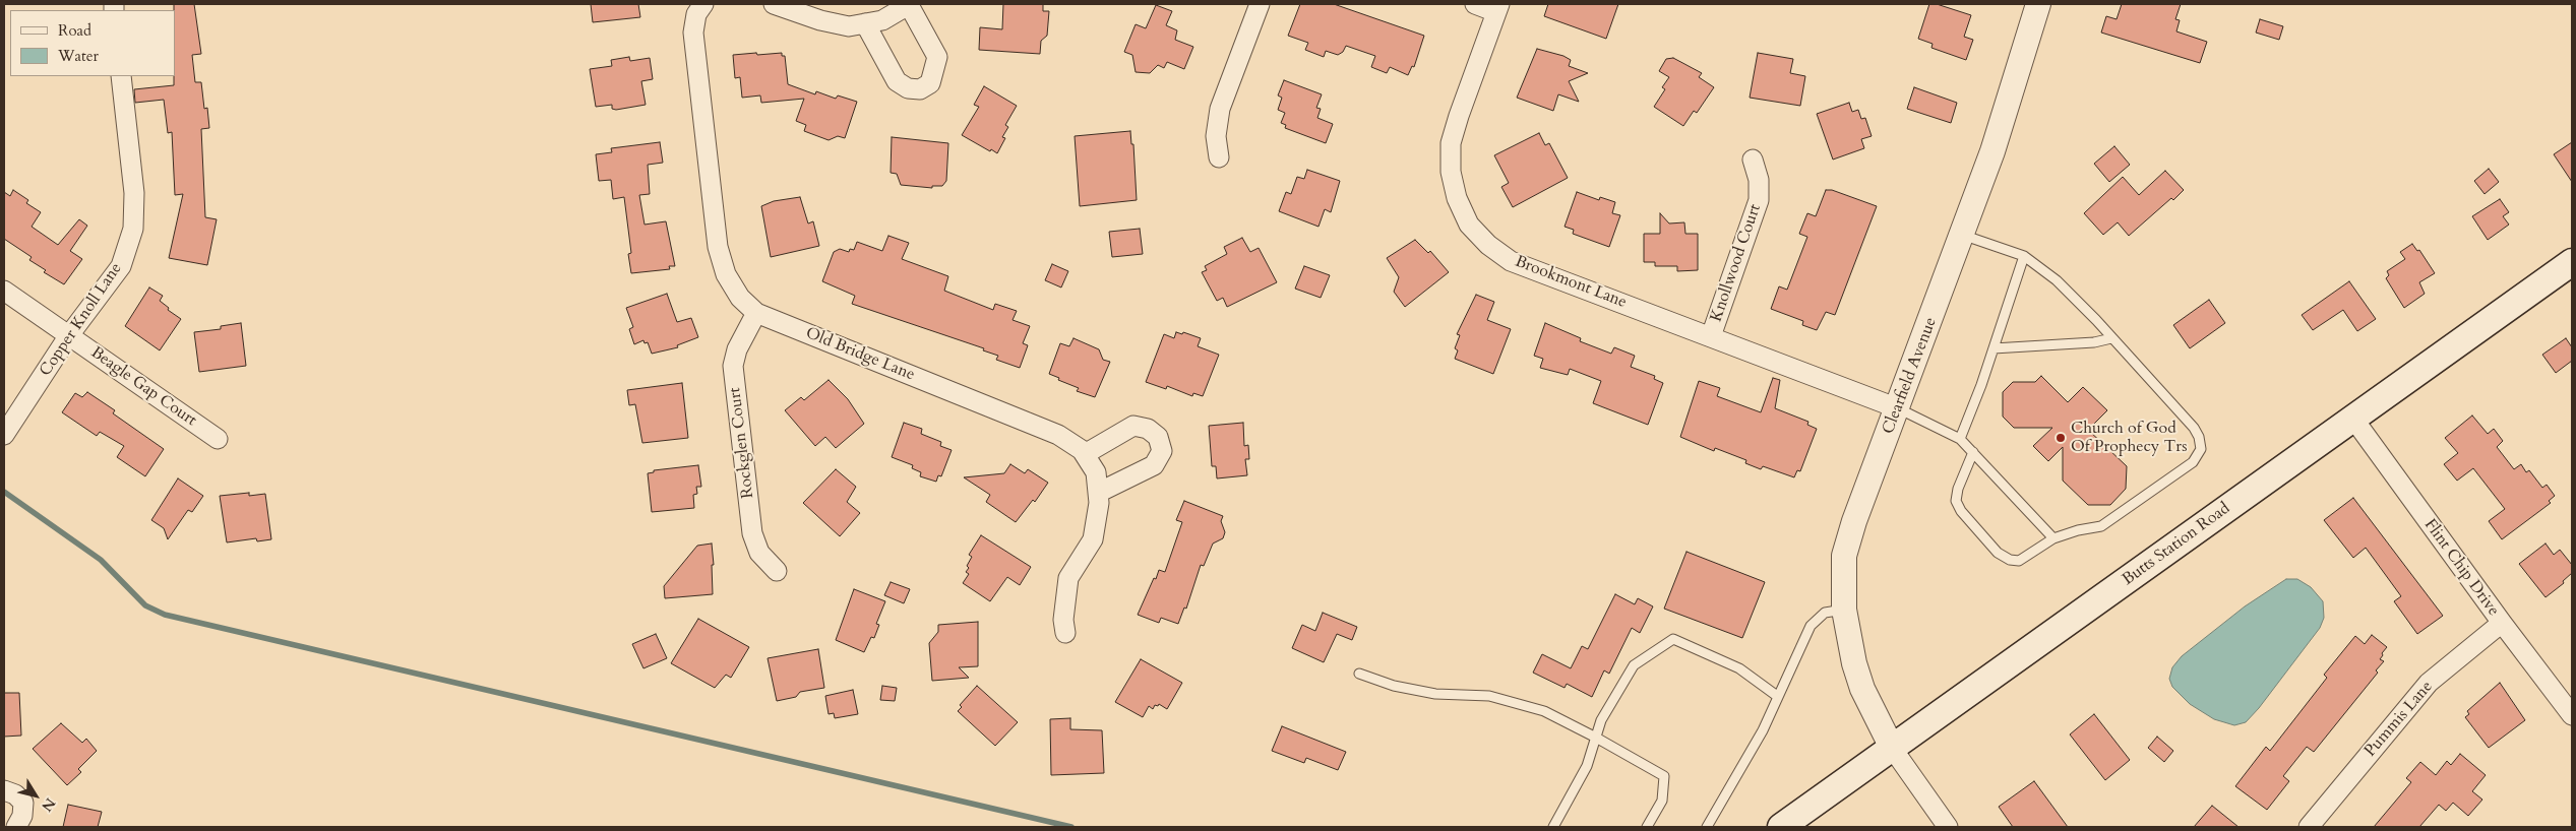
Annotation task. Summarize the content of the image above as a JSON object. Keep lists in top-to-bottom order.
{
  "streets": {
    "main road": ["Butts Station Road"],
    "street": [
      "Knollwood Court",
      "Brookmont Lane",
      "Copper Knoll Lane",
      "Old Bridge Lane",
      "Clearfield Avenue",
      "Beagle Gap Court",
      "Rockglen Court",
      "Flint Chip Drive",
      "Pummis Lane"
    ]
  },
  "crossings": [
    ["Knollwood Court", "Brookmont Lane"],
    ["Brookmont Lane", "Clearfield Avenue"],
    ["Copper Knoll Lane", "Beagle Gap Court"],
    ["Old Bridge Lane", "Rockglen Court"],
    ["Clearfield Avenue", "Butts Station Road"],
    ["Butts Station Road", "Flint Chip Drive"],
    ["Flint Chip Drive", "Pummis Lane"]
  ],
  "places": ["Church of God Of Prophecy Trs"],
  "legend": ["Road", "Water"],
  "north": "bottom right"
}
